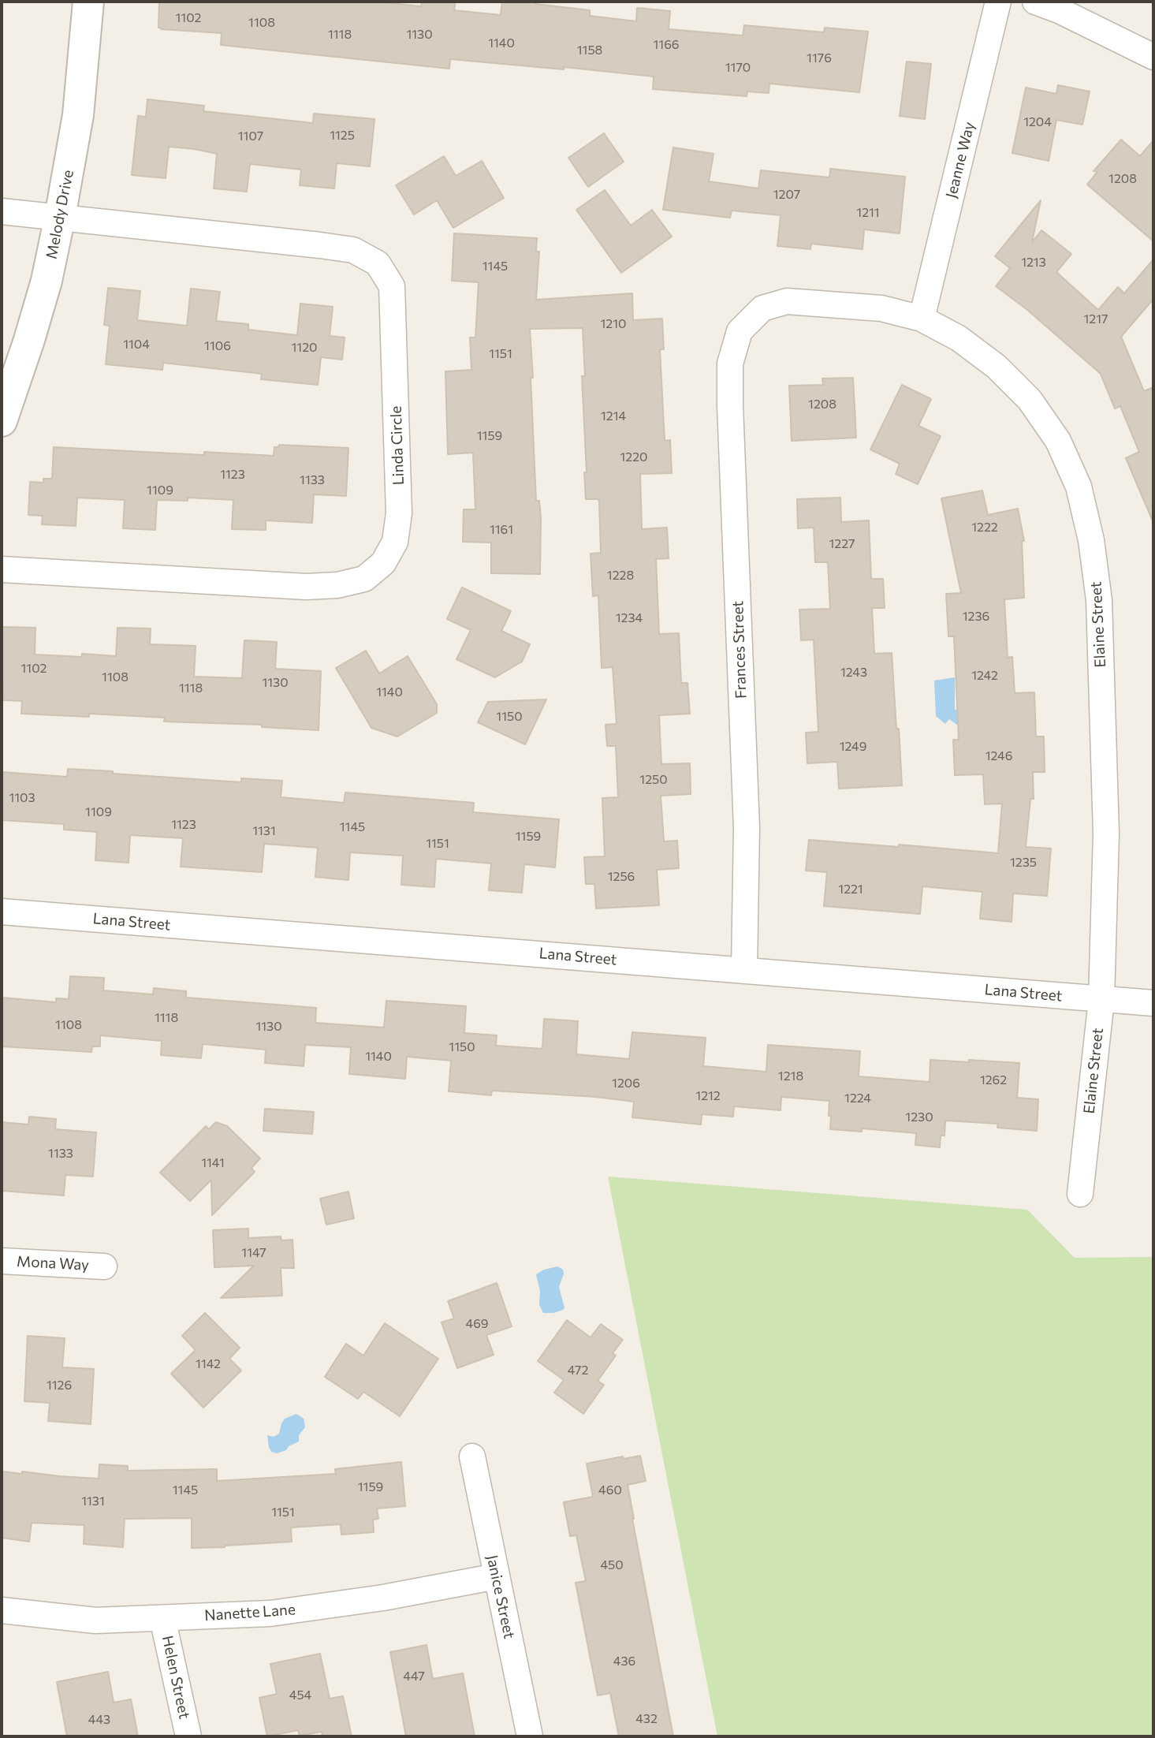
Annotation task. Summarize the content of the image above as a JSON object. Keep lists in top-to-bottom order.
{
  "streets": {
    "street": [
      "Jeanne Way",
      "Melody Drive",
      "Linda Circle",
      "Elaine Street",
      "Frances Street",
      "Lana Street",
      "Mona Way",
      "Janice Street",
      "Nanette Lane",
      "Helen Street"
    ]
  },
  "crossings": [
    ["Jeanne Way", "Elaine Street"],
    ["Melody Drive", "Linda Circle"],
    ["Elaine Street", "Frances Street"],
    ["Elaine Street", "Lana Street"],
    ["Frances Street", "Lana Street"],
    ["Janice Street", "Nanette Lane"],
    ["Nanette Lane", "Helen Street"]
  ],
  "house_numbers": [
    "1102",
    "1108",
    "1118",
    "1130",
    "1140",
    "1166",
    "1158",
    "1176",
    "1170",
    "1204",
    "1125",
    "1107",
    "1208",
    "1207",
    "1211",
    "1213",
    "1145",
    "1217",
    "1210",
    "1104",
    "1106",
    "1120",
    "1151",
    "1208",
    "1214",
    "1159",
    "1220",
    "1123",
    "1133",
    "1109",
    "1222",
    "1161",
    "1227",
    "1228",
    "1236",
    "1234",
    "1102",
    "1243",
    "1242",
    "1108",
    "1130",
    "1118",
    "1140",
    "1150",
    "1249",
    "1246",
    "1250",
    "1103",
    "1109",
    "1123",
    "1145",
    "1131",
    "1159",
    "1151",
    "1235",
    "1256",
    "1221",
    "1118",
    "1108",
    "1130",
    "1150",
    "1140",
    "1218",
    "1262",
    "1206",
    "1212",
    "1224",
    "1230",
    "1133",
    "1141",
    "1147",
    "469",
    "1142",
    "472",
    "1126",
    "1159",
    "1145",
    "460",
    "1131",
    "1151",
    "450",
    "436",
    "447",
    "454",
    "432",
    "443"
  ]
}
